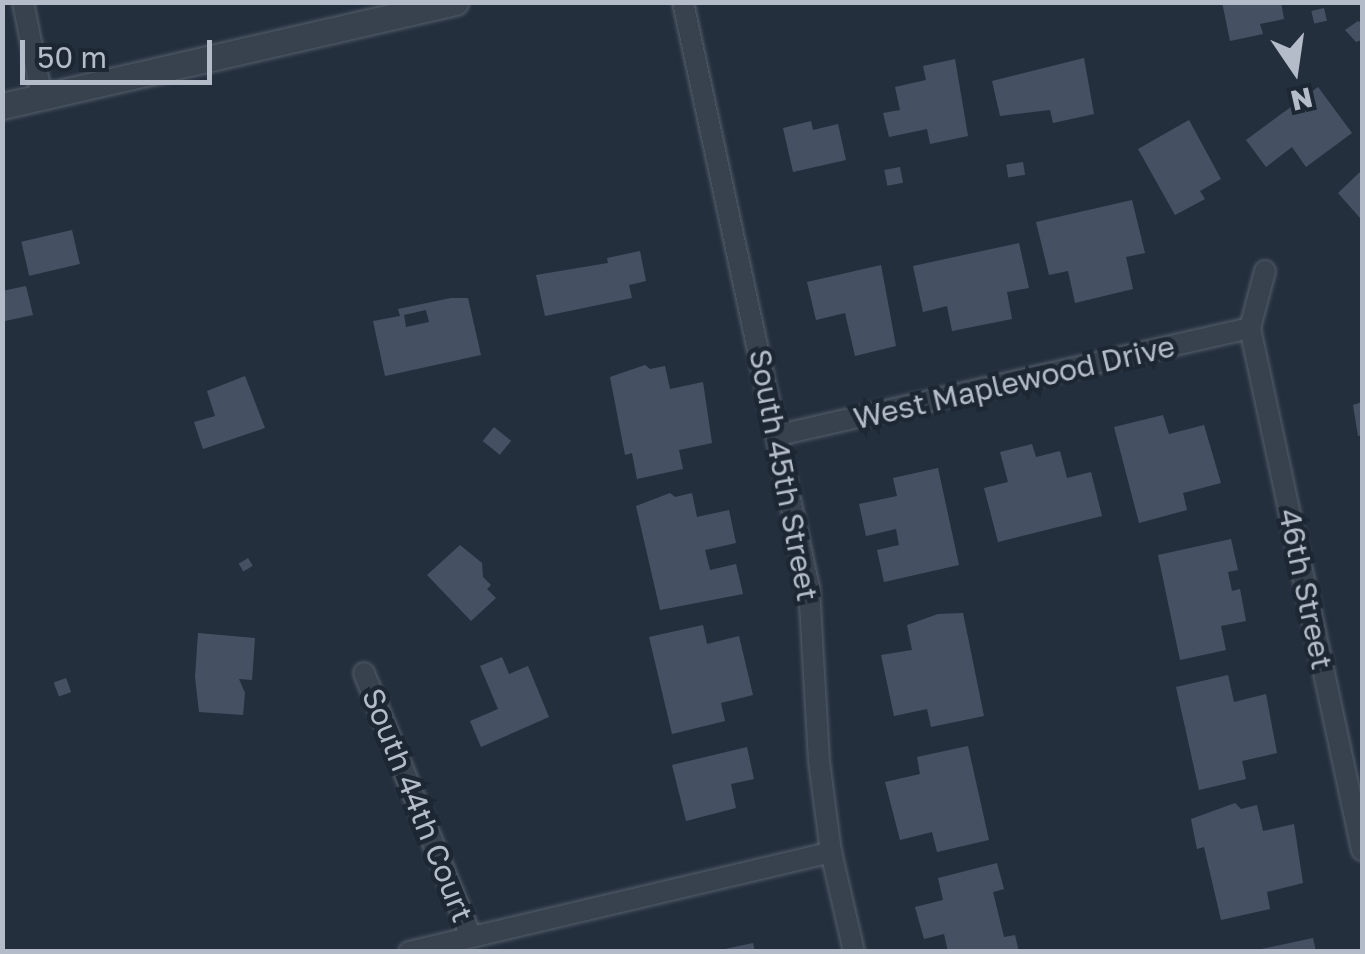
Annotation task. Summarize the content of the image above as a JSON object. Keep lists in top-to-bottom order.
{
  "streets": {
    "street": [
      "West Maplewood Drive",
      "South 45th Street",
      "46th Street",
      "South 44th Court"
    ]
  },
  "crossings": [
    ["West Maplewood Drive", "South 45th Street"],
    ["West Maplewood Drive", "46th Street"]
  ],
  "scale_bar": "50 m",
  "north": "bottom"
}
